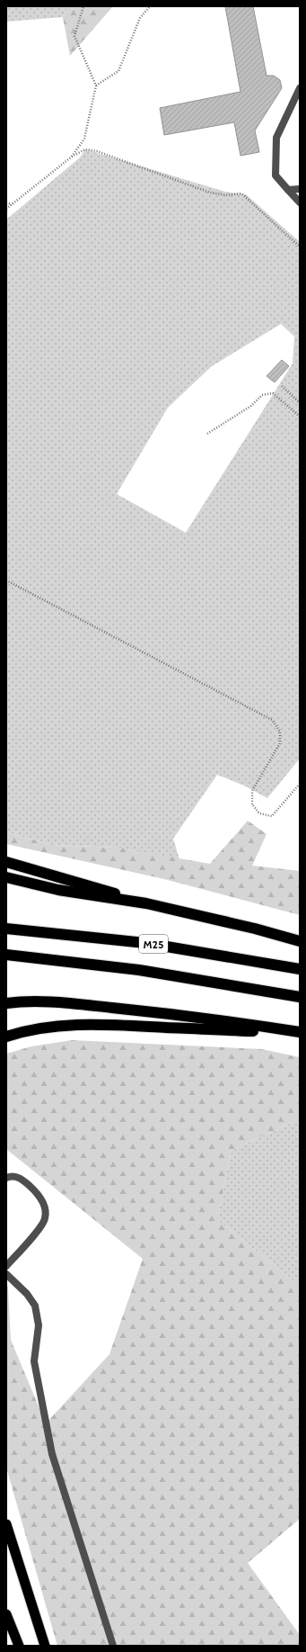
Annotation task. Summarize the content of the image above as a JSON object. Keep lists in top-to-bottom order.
{
  "streets": {
    "highway": ["M25"]
  }
}
